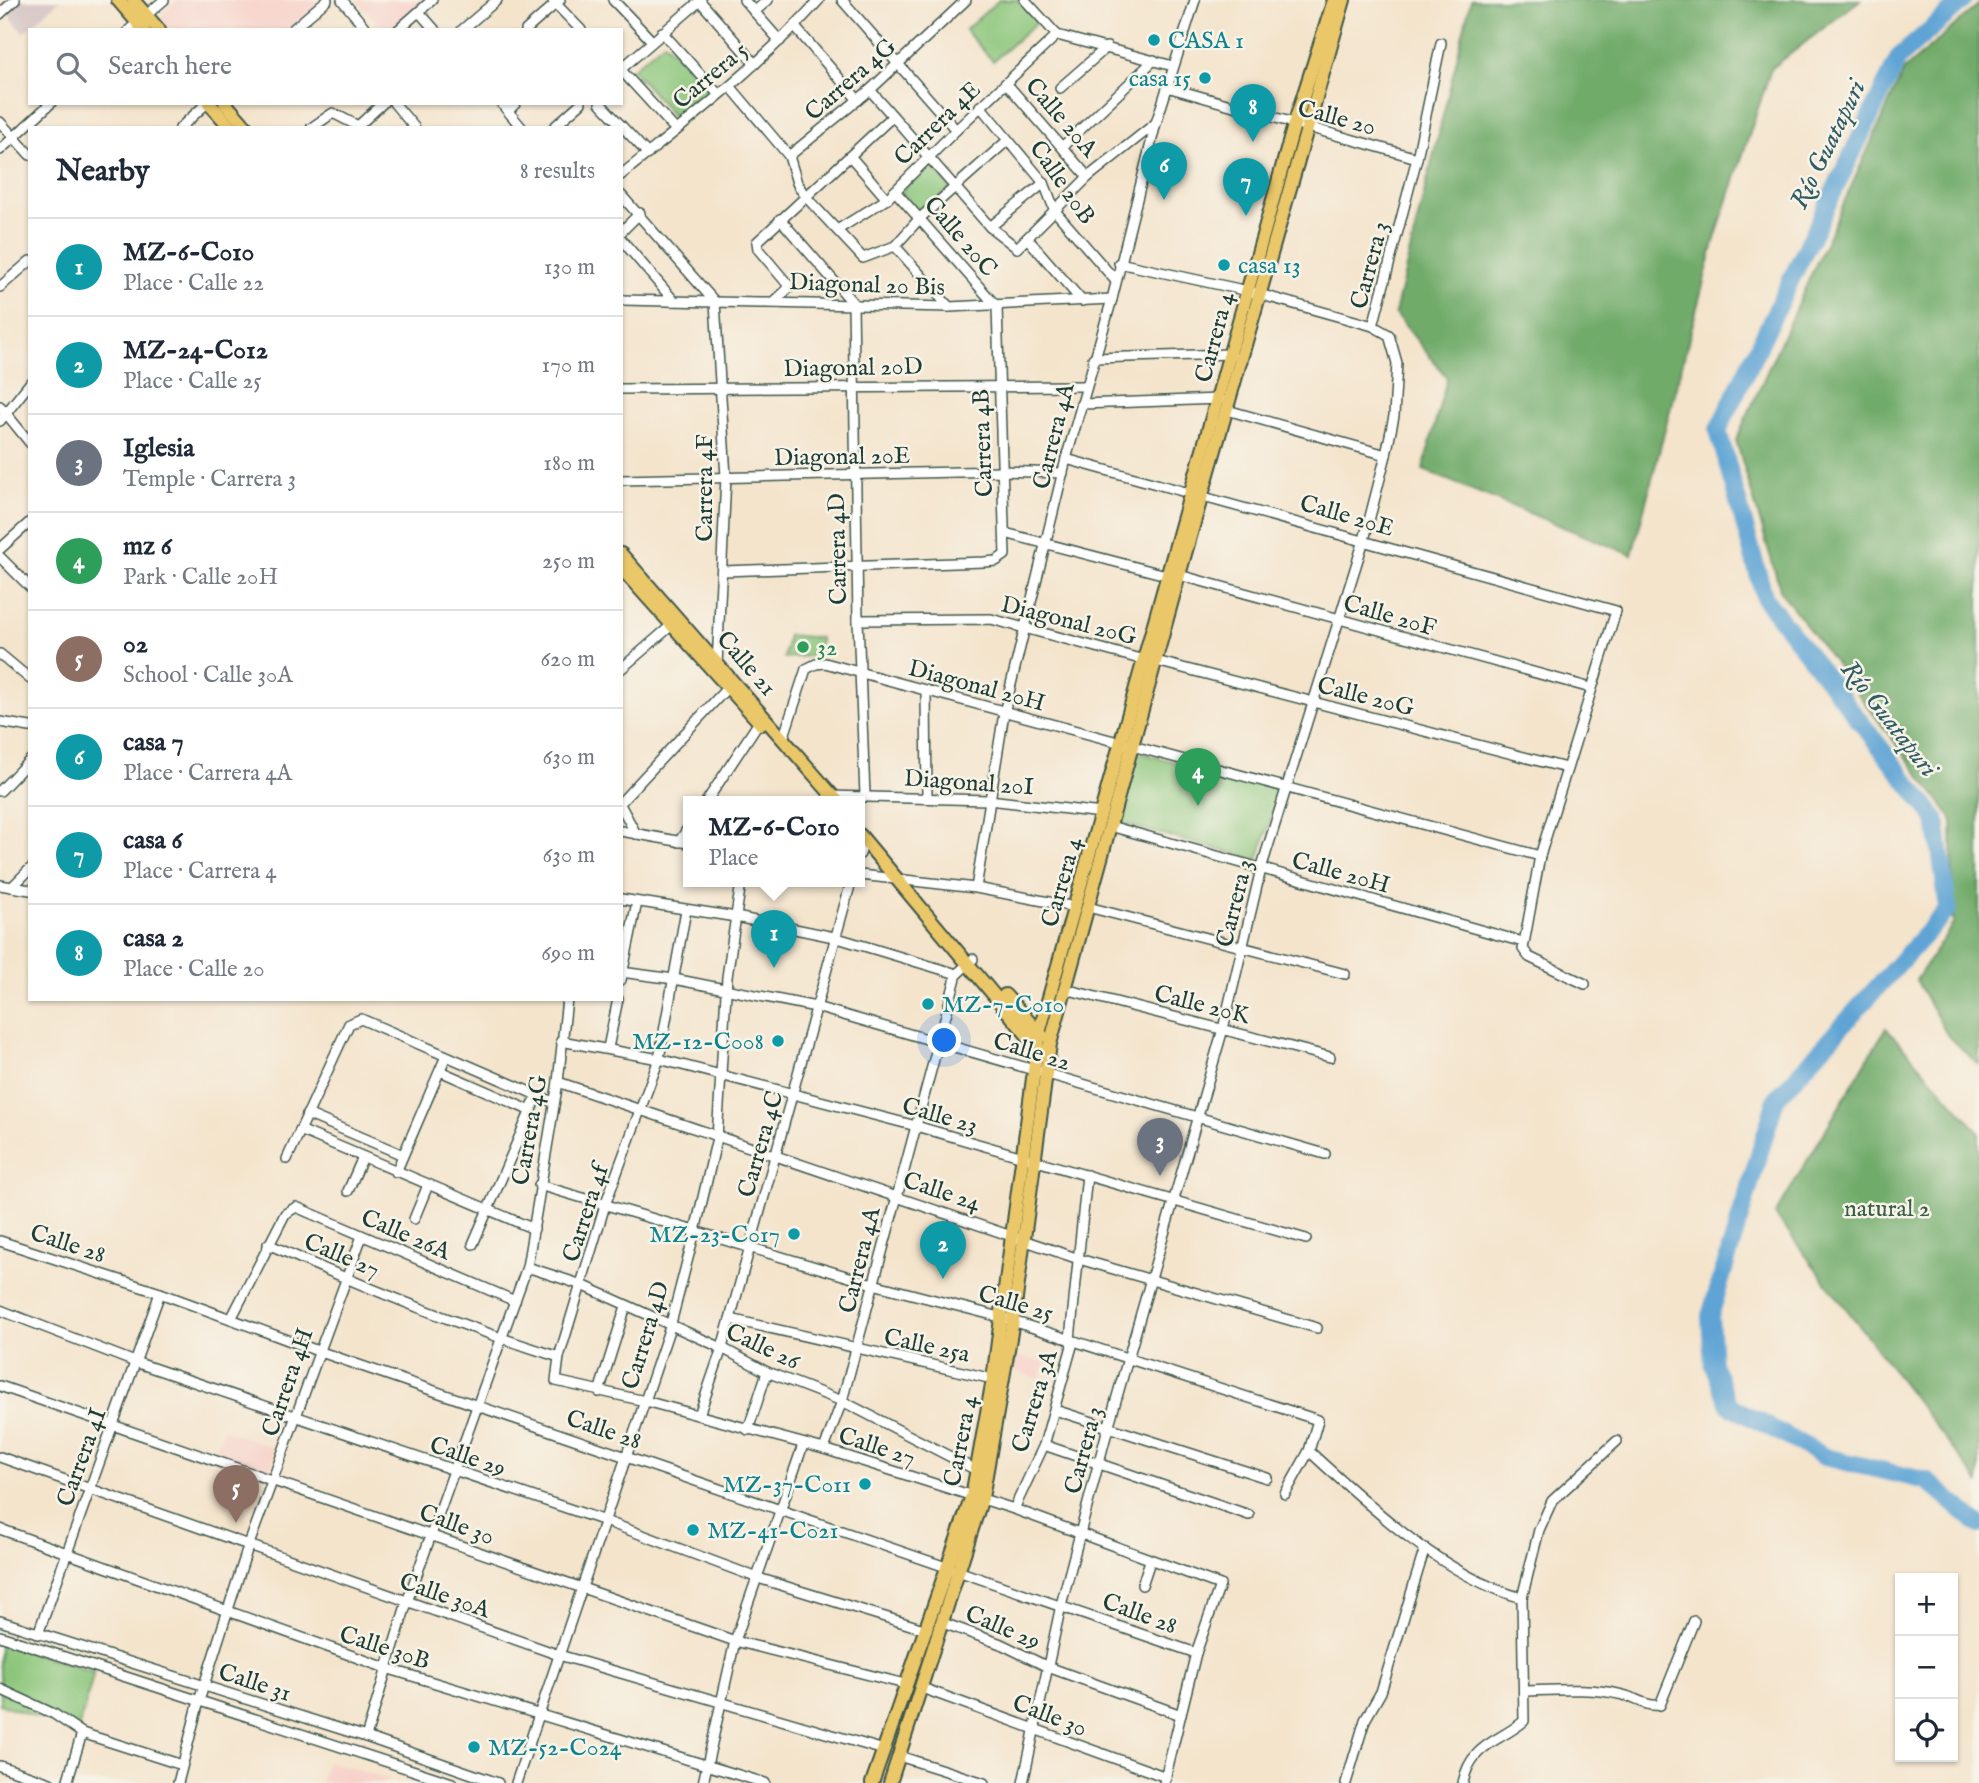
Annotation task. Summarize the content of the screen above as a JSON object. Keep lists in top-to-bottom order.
{
  "streets": {
    "main road": ["Carrera 4", "Calle 21"],
    "street": [
      "Carrera 5",
      "Carrera 4G",
      "Calle 20A",
      "Calle 20",
      "Carrera 4E",
      "Calle 20B",
      "Calle 20C",
      "Carrera 3",
      "Diagonal 20 Bis",
      "Diagonal 20D",
      "Carrera 4A",
      "Carrera 4B",
      "Diagonal 20E",
      "Carrera 4F",
      "Calle 20E",
      "Carrera 4D",
      "Calle 20F",
      "Diagonal 20G",
      "Diagonal 20H",
      "Calle 20G",
      "Diagonal 20I",
      "Calle 20H",
      "Calle 20K",
      "Calle 22",
      "Calle 23",
      "Carrera 4C",
      "Calle 24",
      "Carrera 4f",
      "Calle 26A",
      "Calle 28",
      "Calle 27",
      "Calle 25",
      "Calle 25a",
      "Calle 26",
      "Carrera 4H",
      "Carrera 3A",
      "Calle 29",
      "Carrera 4I",
      "Calle 30",
      "Calle 30A",
      "Calle 30B",
      "Calle 31"
    ]
  },
  "crossings": [
    ["Carrera 4G", "Calle 23"],
    ["Carrera 4G", "Calle 24"],
    ["Carrera 4G", "Calle 26A"],
    ["Carrera 4G", "Calle 25"],
    ["Carrera 4G", "Calle 26"],
    ["Calle 20A", "Carrera 4E"],
    ["Calle 20", "Carrera 3"],
    ["Calle 20", "Carrera 4"],
    ["Calle 20", "Carrera 4A"],
    ["Carrera 4E", "Calle 20B"],
    ["Carrera 4E", "Calle 20C"],
    ["Calle 20B", "Carrera 4A"],
    ["Calle 20C", "Diagonal 20 Bis"],
    ["Calle 20C", "Carrera 4B"],
    ["Carrera 3", "Calle 20E"],
    ["Carrera 3", "Calle 20F"],
    ["Carrera 3", "Calle 20G"],
    ["Carrera 3", "Calle 20H"],
    ["Carrera 3", "Calle 20K"],
    ["Carrera 3", "Calle 22"],
    ["Carrera 3", "Calle 23"],
    ["Carrera 3", "Calle 24"],
    ["Carrera 3", "Calle 28"],
    ["Carrera 3", "Calle 27"],
    ["Carrera 3", "Calle 25"],
    ["Carrera 3", "Calle 29"],
    ["Carrera 3", "Calle 30"],
    ["Diagonal 20 Bis", "Carrera 4A"],
    ["Diagonal 20 Bis", "Carrera 4B"],
    ["Diagonal 20 Bis", "Carrera 4F"],
    ["Diagonal 20 Bis", "Carrera 4D"],
    ["Carrera 4", "Calle 20E"],
    ["Carrera 4", "Calle 20F"],
    ["Carrera 4", "Diagonal 20G"],
    ["Carrera 4", "Diagonal 20H"],
    ["Carrera 4", "Calle 20G"],
    ["Carrera 4", "Diagonal 20I"],
    ["Carrera 4", "Calle 20H"],
    ["Carrera 4", "Calle 20K"],
    ["Carrera 4", "Calle 22"],
    ["Carrera 4", "Calle 23"],
    ["Carrera 4", "Calle 24"],
    ["Carrera 4", "Calle 28"],
    ["Carrera 4", "Calle 27"],
    ["Carrera 4", "Calle 25"],
    ["Carrera 4", "Calle 25a"],
    ["Carrera 4", "Calle 26"],
    ["Carrera 4", "Calle 29"],
    ["Carrera 4", "Calle 30"],
    ["Carrera 4", "Calle 30A"],
    ["Diagonal 20D", "Carrera 4A"],
    ["Diagonal 20D", "Carrera 4B"],
    ["Diagonal 20D", "Carrera 4F"],
    ["Diagonal 20D", "Carrera 4D"],
    ["Carrera 4A", "Diagonal 20E"],
    ["Carrera 4A", "Calle 20E"],
    ["Carrera 4A", "Calle 20F"],
    ["Carrera 4A", "Diagonal 20G"],
    ["Carrera 4A", "Diagonal 20H"],
    ["Carrera 4A", "Diagonal 20I"],
    ["Carrera 4A", "Calle 22"],
    ["Carrera 4A", "Calle 23"],
    ["Carrera 4A", "Calle 24"],
    ["Carrera 4A", "Calle 27"],
    ["Carrera 4A", "Calle 25"],
    ["Carrera 4A", "Calle 25a"],
    ["Carrera 4A", "Calle 26"],
    ["Carrera 4B", "Diagonal 20E"],
    ["Carrera 4B", "Carrera 4D"],
    ["Carrera 4B", "Calle 20F"],
    ["Diagonal 20E", "Carrera 4F"],
    ["Diagonal 20E", "Carrera 4D"],
    ["Carrera 4F", "Calle 21"],
    ["Calle 20E", "Calle 20F"],
    ["Carrera 4D", "Diagonal 20G"],
    ["Carrera 4D", "Diagonal 20H"],
    ["Carrera 4D", "Diagonal 20I"],
    ["Carrera 4D", "Calle 22"],
    ["Carrera 4D", "Calle 23"],
    ["Carrera 4D", "Calle 24"],
    ["Carrera 4D", "Calle 28"],
    ["Carrera 4D", "Calle 27"],
    ["Carrera 4D", "Calle 25"],
    ["Carrera 4D", "Calle 26"],
    ["Carrera 4D", "Calle 29"],
    ["Carrera 4D", "Calle 30"],
    ["Carrera 4D", "Calle 30A"],
    ["Carrera 4D", "Calle 30B"],
    ["Diagonal 20G", "Calle 20G"],
    ["Calle 21", "Diagonal 20H"],
    ["Calle 22", "Carrera 4C"],
    ["Calle 22", "Carrera 4f"],
    ["Calle 23", "Carrera 4C"],
    ["Calle 23", "Carrera 4f"],
    ["Calle 23", "Carrera 3A"],
    ["Carrera 4C", "Calle 24"],
    ["Carrera 4C", "Calle 27"],
    ["Carrera 4C", "Calle 25"],
    ["Carrera 4C", "Calle 25a"],
    ["Carrera 4C", "Calle 26"],
    ["Calle 24", "Carrera 4f"],
    ["Calle 24", "Carrera 3A"],
    ["Carrera 4f", "Calle 27"],
    ["Carrera 4f", "Calle 25"],
    ["Carrera 4f", "Calle 26"],
    ["Calle 26A", "Calle 27"],
    ["Calle 26A", "Carrera 4H"],
    ["Calle 28", "Calle 27"],
    ["Calle 28", "Carrera 4H"],
    ["Calle 28", "Carrera 4I"],
    ["Calle 27", "Carrera 4H"],
    ["Calle 27", "Carrera 3A"],
    ["Calle 25", "Carrera 3A"],
    ["Carrera 4H", "Calle 29"],
    ["Carrera 4H", "Calle 30"],
    ["Carrera 4H", "Calle 30A"],
    ["Carrera 4H", "Calle 30B"],
    ["Carrera 4H", "Calle 31"],
    ["Calle 29", "Carrera 4I"],
    ["Carrera 4I", "Calle 30"],
    ["Carrera 4I", "Calle 30A"],
    ["Carrera 4I", "Calle 30B"],
    ["Carrera 4I", "Calle 31"]
  ],
  "water": ["Río Guatapuri"],
  "parks": ["natural 2"],
  "places": [
    "CASA 1",
    "casa 15",
    "casa 13",
    "32",
    "MZ-7-C010",
    "MZ-12-C008",
    "MZ-23-C017",
    "MZ-37-C011",
    "MZ-41-C021",
    "MZ-52-C024"
  ],
  "page": {
    "search": "Search here",
    "pins": [
      "8",
      "6",
      "7",
      "4",
      "1",
      "3",
      "2",
      "5"
    ],
    "heading": ["Nearby", "8 results"],
    "list": [
      {
        "mark": "1",
        "name": "MZ-6-C010",
        "note": "Place · Calle 22",
        "value": "130 m"
      },
      {
        "mark": "2",
        "name": "MZ-24-C012",
        "note": "Place · Calle 25",
        "value": "170 m"
      },
      {
        "mark": "3",
        "name": "Iglesia",
        "note": "Temple · Carrera 3",
        "value": "180 m"
      },
      {
        "mark": "4",
        "name": "mz 6",
        "note": "Park · Calle 20H",
        "value": "250 m"
      },
      {
        "mark": "5",
        "name": "02",
        "note": "School · Calle 30A",
        "value": "620 m"
      },
      {
        "mark": "6",
        "name": "casa 7",
        "note": "Place · Carrera 4A",
        "value": "630 m"
      },
      {
        "mark": "7",
        "name": "casa 6",
        "note": "Place · Carrera 4",
        "value": "630 m"
      },
      {
        "mark": "8",
        "name": "casa 2",
        "note": "Place · Calle 20",
        "value": "690 m"
      }
    ],
    "popup": ["MZ-6-C010", "Place"],
    "map_buttons": ["+", "−"]
  }
}
